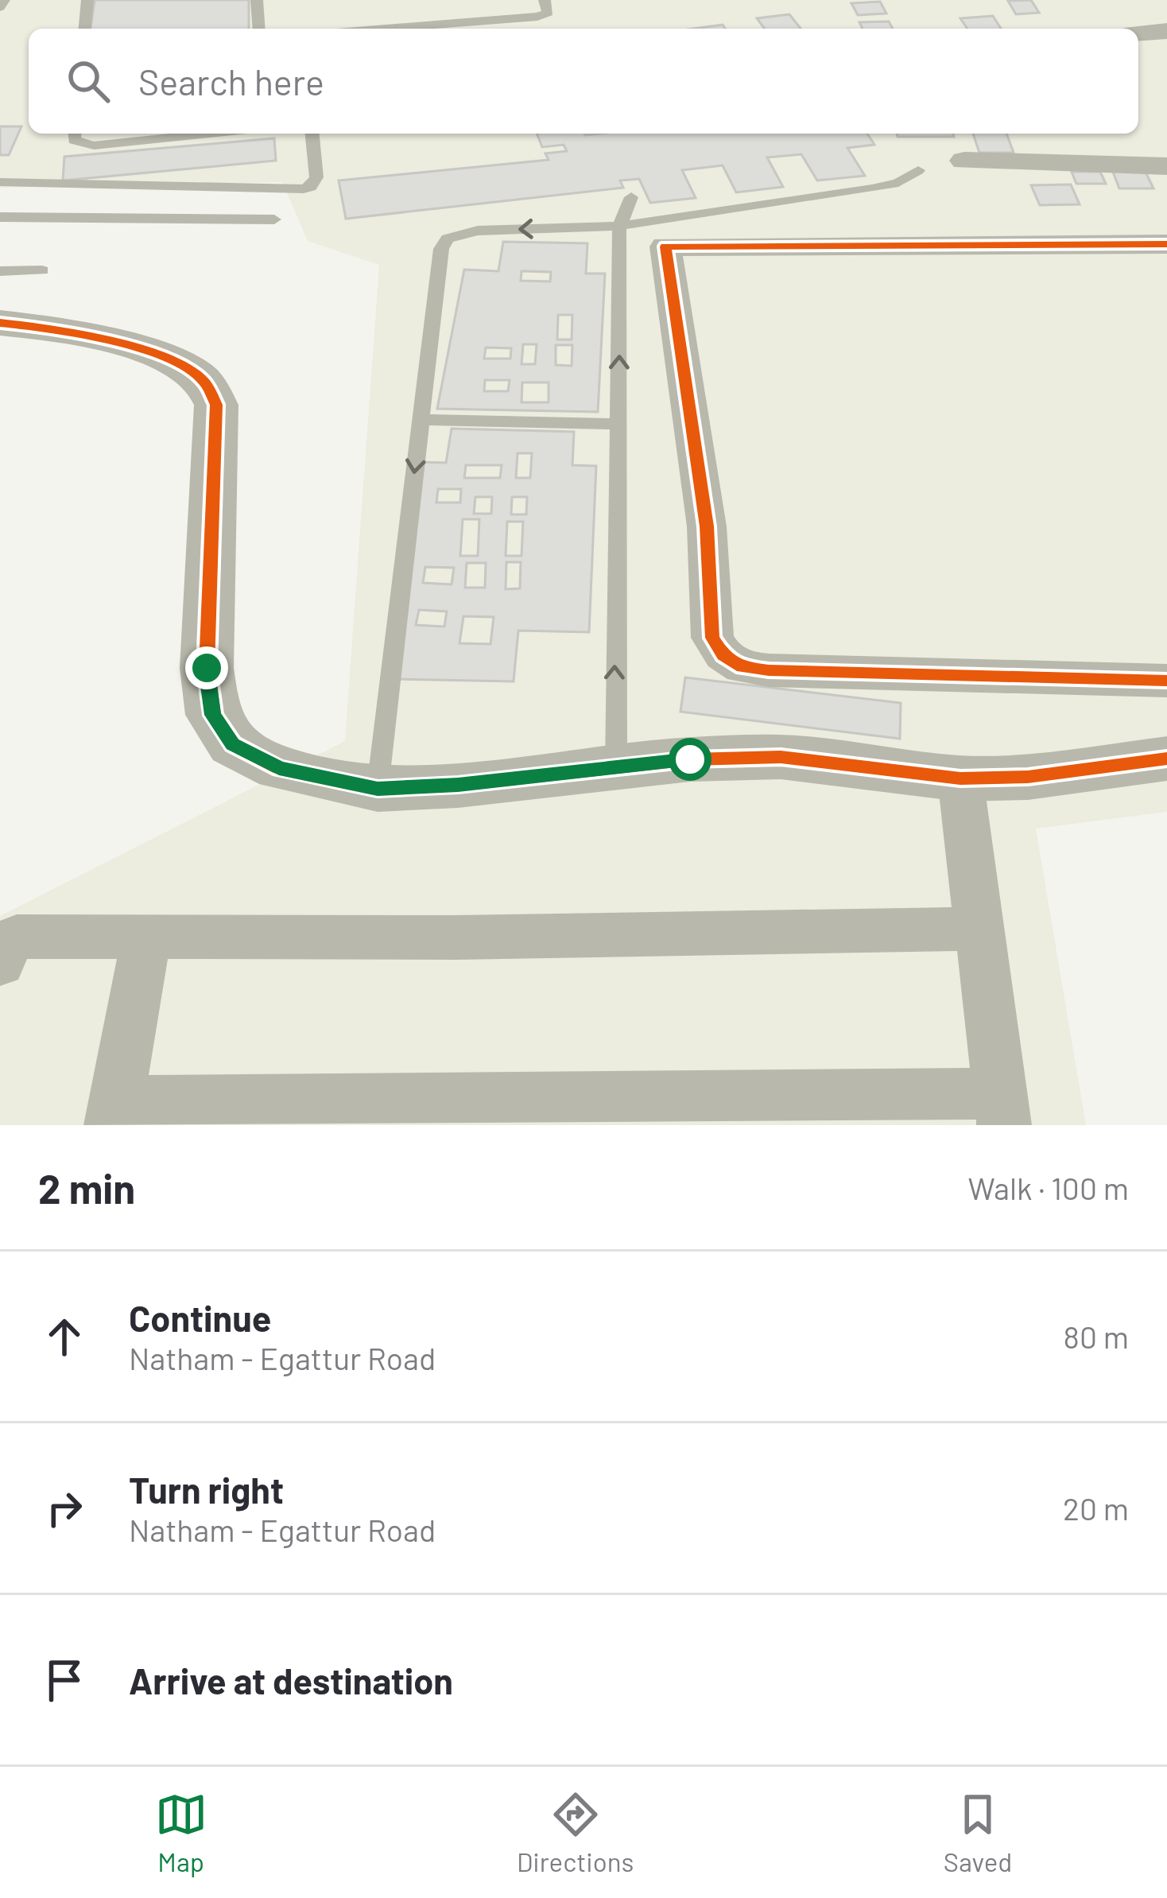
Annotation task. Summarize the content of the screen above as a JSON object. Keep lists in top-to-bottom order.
{
  "page": {
    "search": "Search here",
    "heading": ["2 min", "Walk · 100 m"],
    "list": [
      ["Continue", "Natham - Egattur Road", "80 m"],
      ["Turn right", "Natham - Egattur Road", "20 m"],
      "Arrive at destination"
    ],
    "nav": ["Map", "Directions", "Saved"]
  }
}
